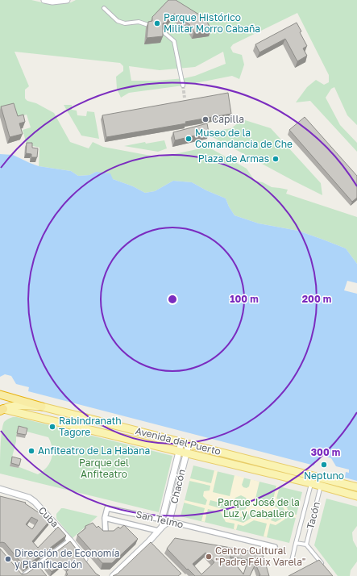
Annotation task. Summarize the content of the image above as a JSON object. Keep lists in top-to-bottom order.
{
  "streets": {
    "highway": ["Avenida del Puerto"],
    "street": [
      "Chacón",
      "Tacón",
      "Cuba",
      "San Telmo"
    ]
  },
  "crossings": [
    ["Avenida del Puerto", "Chacón"],
    ["Avenida del Puerto", "Tacón"],
    ["Chacón", "San Telmo"]
  ],
  "parks": ["Parque del Anfiteatro", "Parque José de la Luz y Caballero"],
  "places": [
    "Parque Histórico Militar Morro Cabaña",
    "Capilla",
    "Museo de la Comandancia de Che",
    "Plaza de Armas",
    "Rabindranath Tagore",
    "Anfiteatro de La Habana",
    "Neptuno",
    "Centro Cultural \"Padre Félix Varela\"",
    "Dirección de Economía y Planificación"
  ],
  "rings": ["100 m", "200 m", "300 m"]
}
